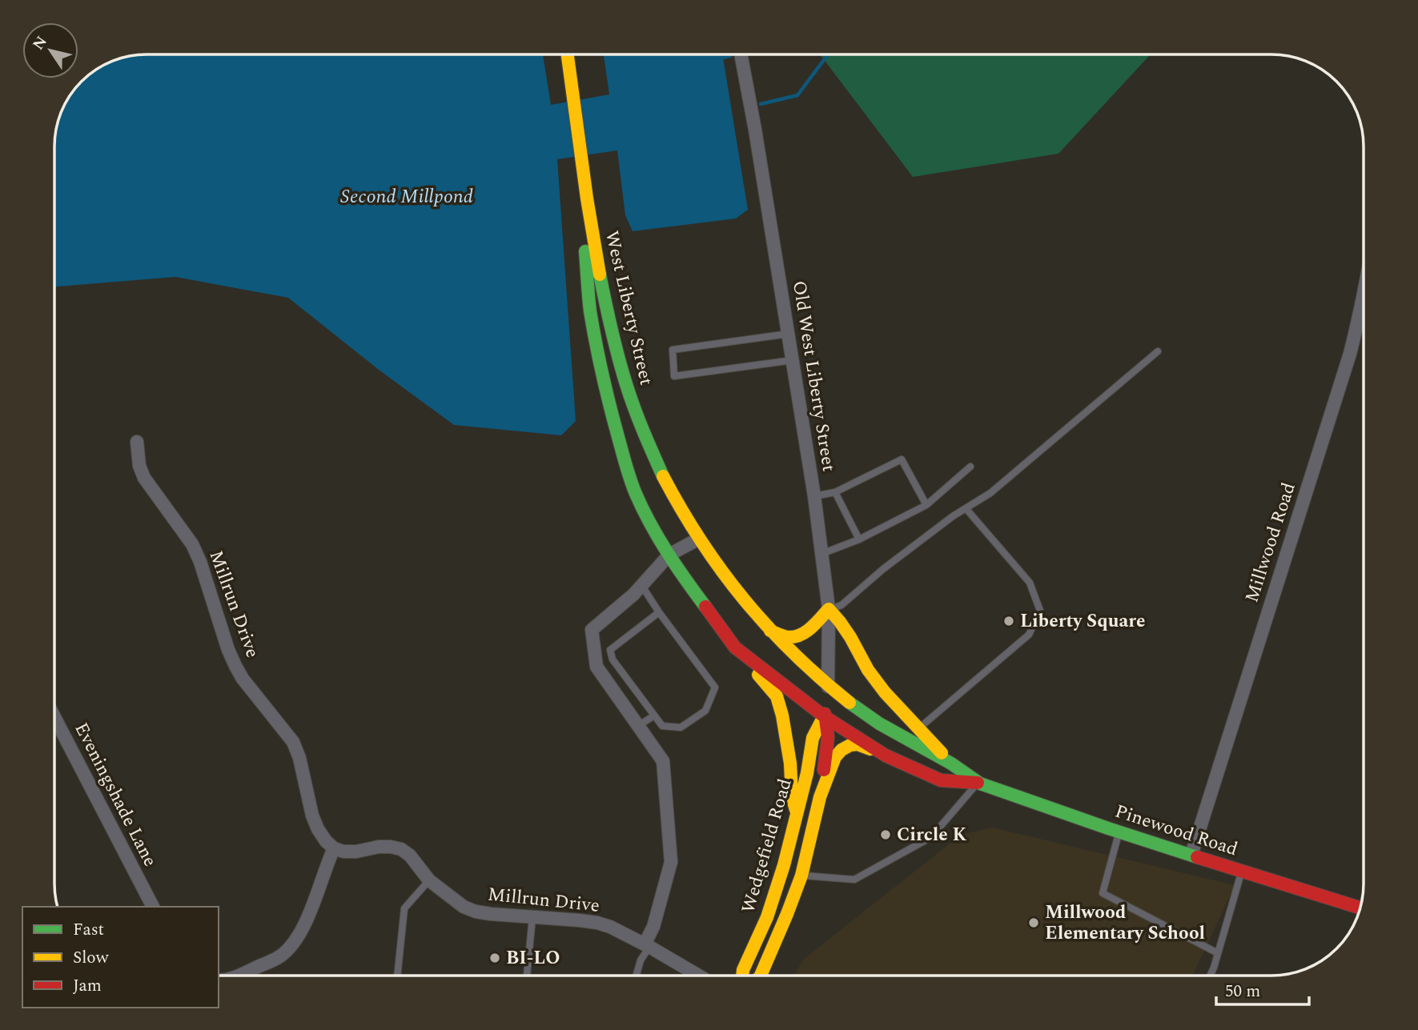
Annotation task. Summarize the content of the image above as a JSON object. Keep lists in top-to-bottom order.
{
  "streets": {
    "main road": ["West Liberty Street", "Pinewood Road", "Wedgefield Road"],
    "street": [
      "Old West Liberty Street",
      "Millwood Road",
      "Millrun Drive",
      "Eveningshade Lane"
    ]
  },
  "crossings": [
    ["West Liberty Street", "Old West Liberty Street"],
    ["West Liberty Street", "Pinewood Road"],
    ["West Liberty Street", "Wedgefield Road"],
    ["Old West Liberty Street", "Pinewood Road"],
    ["Old West Liberty Street", "Wedgefield Road"],
    ["Millwood Road", "Pinewood Road"],
    ["Pinewood Road", "Wedgefield Road"]
  ],
  "water": ["Second Millpond"],
  "places": [
    "Liberty Square",
    "Circle K",
    "Millwood Elementary School",
    "BI-LO"
  ],
  "legend": ["Fast", "Slow", "Jam"],
  "scale_bar": "50 m",
  "north": "top left"
}
